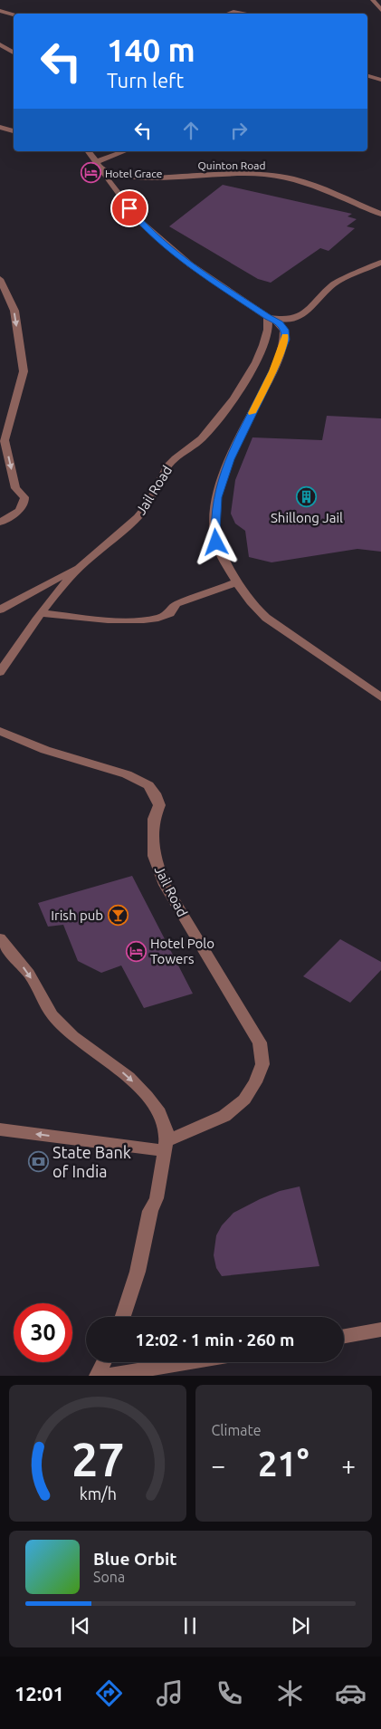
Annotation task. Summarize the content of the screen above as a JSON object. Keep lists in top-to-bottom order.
{
  "streets": {
    "street": ["Quinton Road", "Jail Road"]
  },
  "places": {
    "hotel": ["Hotel Grace", "Hotel Polo Towers"],
    "building": ["Shillong Jail"],
    "bar": ["Irish pub"],
    "bank": ["State Bank of India"]
  },
  "page": {
    "turn": ["140 m", "Turn left"],
    "limit": "30",
    "trip": "12:02 · 1 min · 260 m",
    "tile": "Climate",
    "heat": ["−", "21°", "+"],
    "song": ["Blue Orbit", "Sona"],
    "tabs": "12:01",
    "gauge": ["27", "km/h"]
  }
}
